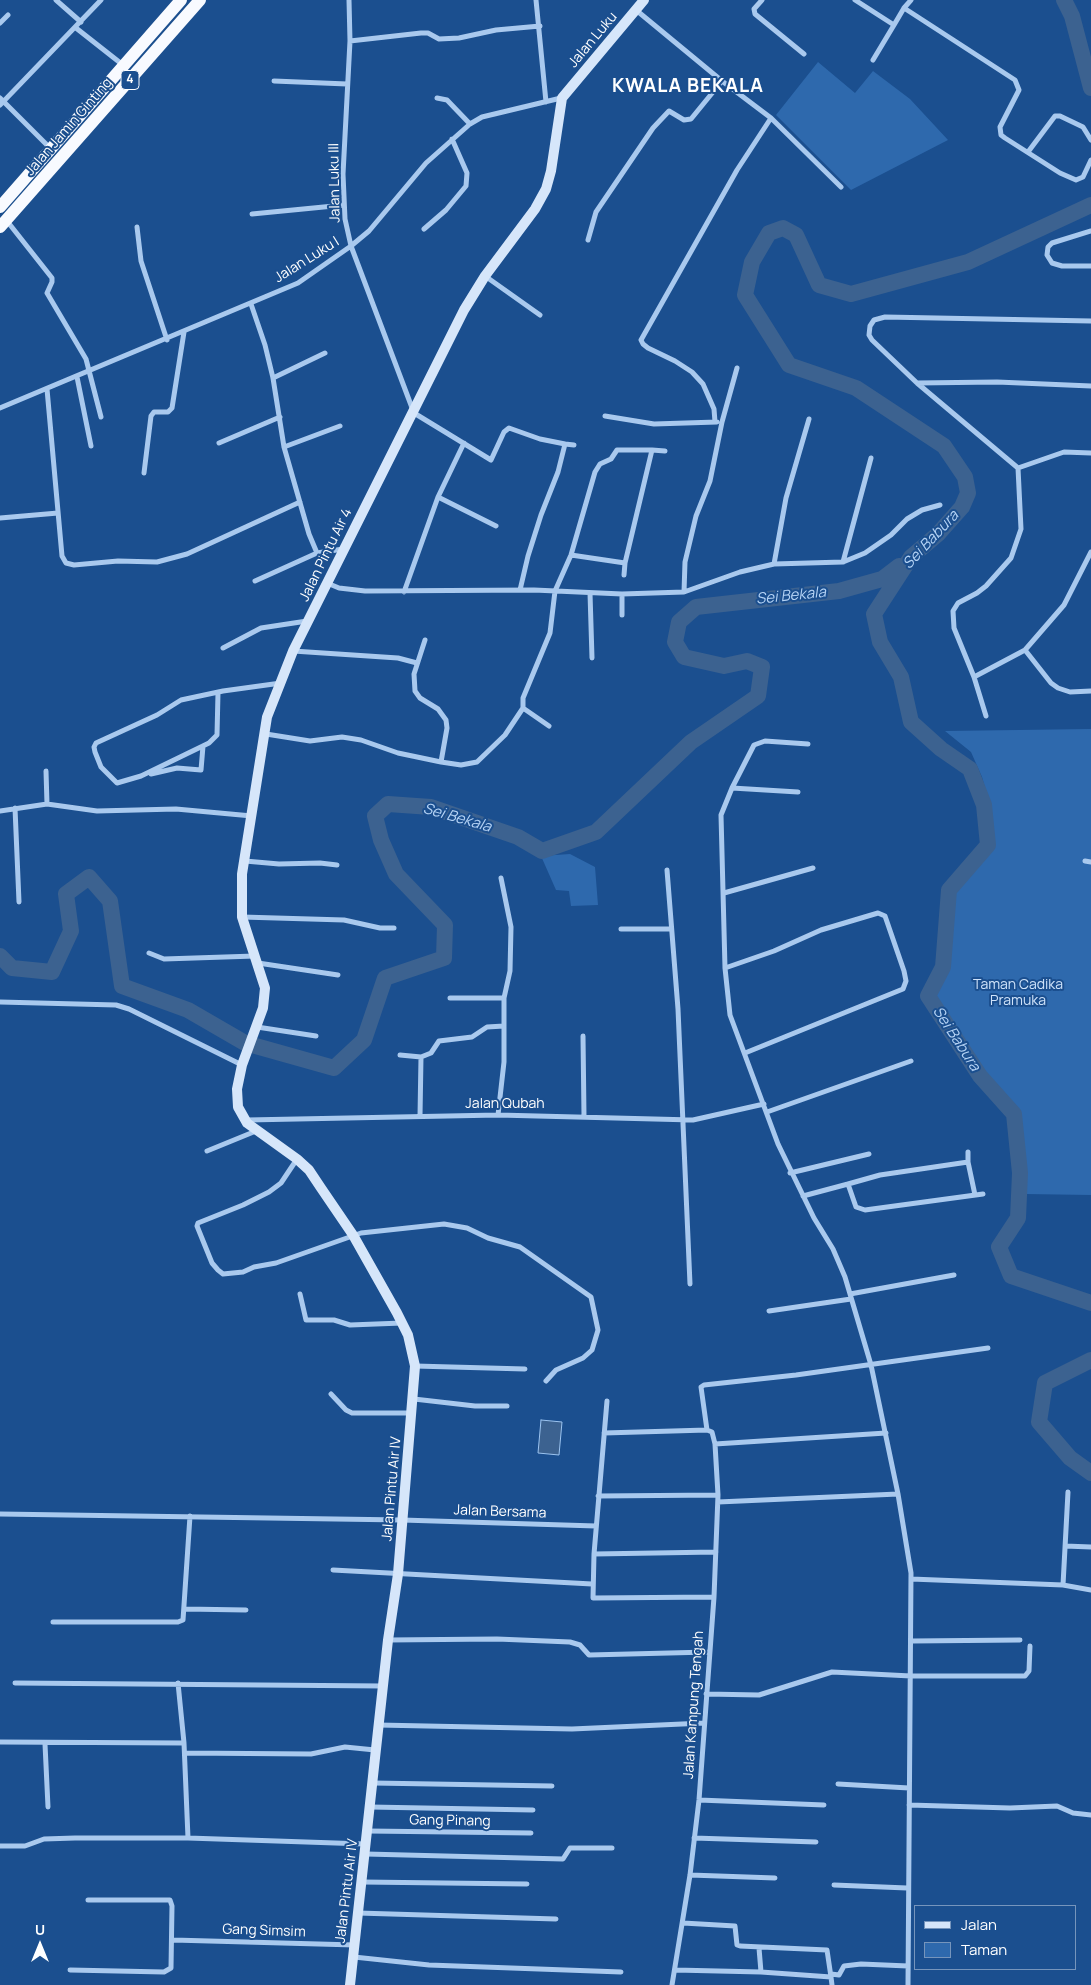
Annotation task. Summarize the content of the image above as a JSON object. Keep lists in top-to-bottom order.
{
  "streets": {
    "highway": ["4", "Jalan Jamin Ginting"],
    "main road": ["Jalan Luku", "Jalan Pintu Air 4", "Jalan Pintu Air IV"],
    "street": [
      "Jalan Luku III",
      "Jalan Luku I",
      "Jalan Qubah",
      "Jalan Bersama",
      "Jalan Kampung Tengah",
      "Gang Pinang",
      "Gang Simsim"
    ]
  },
  "crossings": [
    ["Jalan Luku", "Jalan Luku I"],
    ["Jalan Luku", "Jalan Pintu Air 4"],
    ["Jalan Luku III", "Jalan Luku I"],
    ["Jalan Luku III", "Jalan Pintu Air 4"],
    ["Jalan Luku I", "Jalan Pintu Air 4"],
    ["Jalan Qubah", "Jalan Pintu Air IV"],
    ["Jalan Pintu Air IV", "Jalan Bersama"],
    ["Jalan Pintu Air IV", "Gang Pinang"],
    ["Jalan Pintu Air IV", "Gang Simsim"]
  ],
  "districts": ["KWALA BEKALA"],
  "water": ["Sei Babura", "Sei Bekala"],
  "parks": ["Taman Cadika Pramuka"],
  "legend": ["Jalan", "Taman"],
  "north": "top"
}
